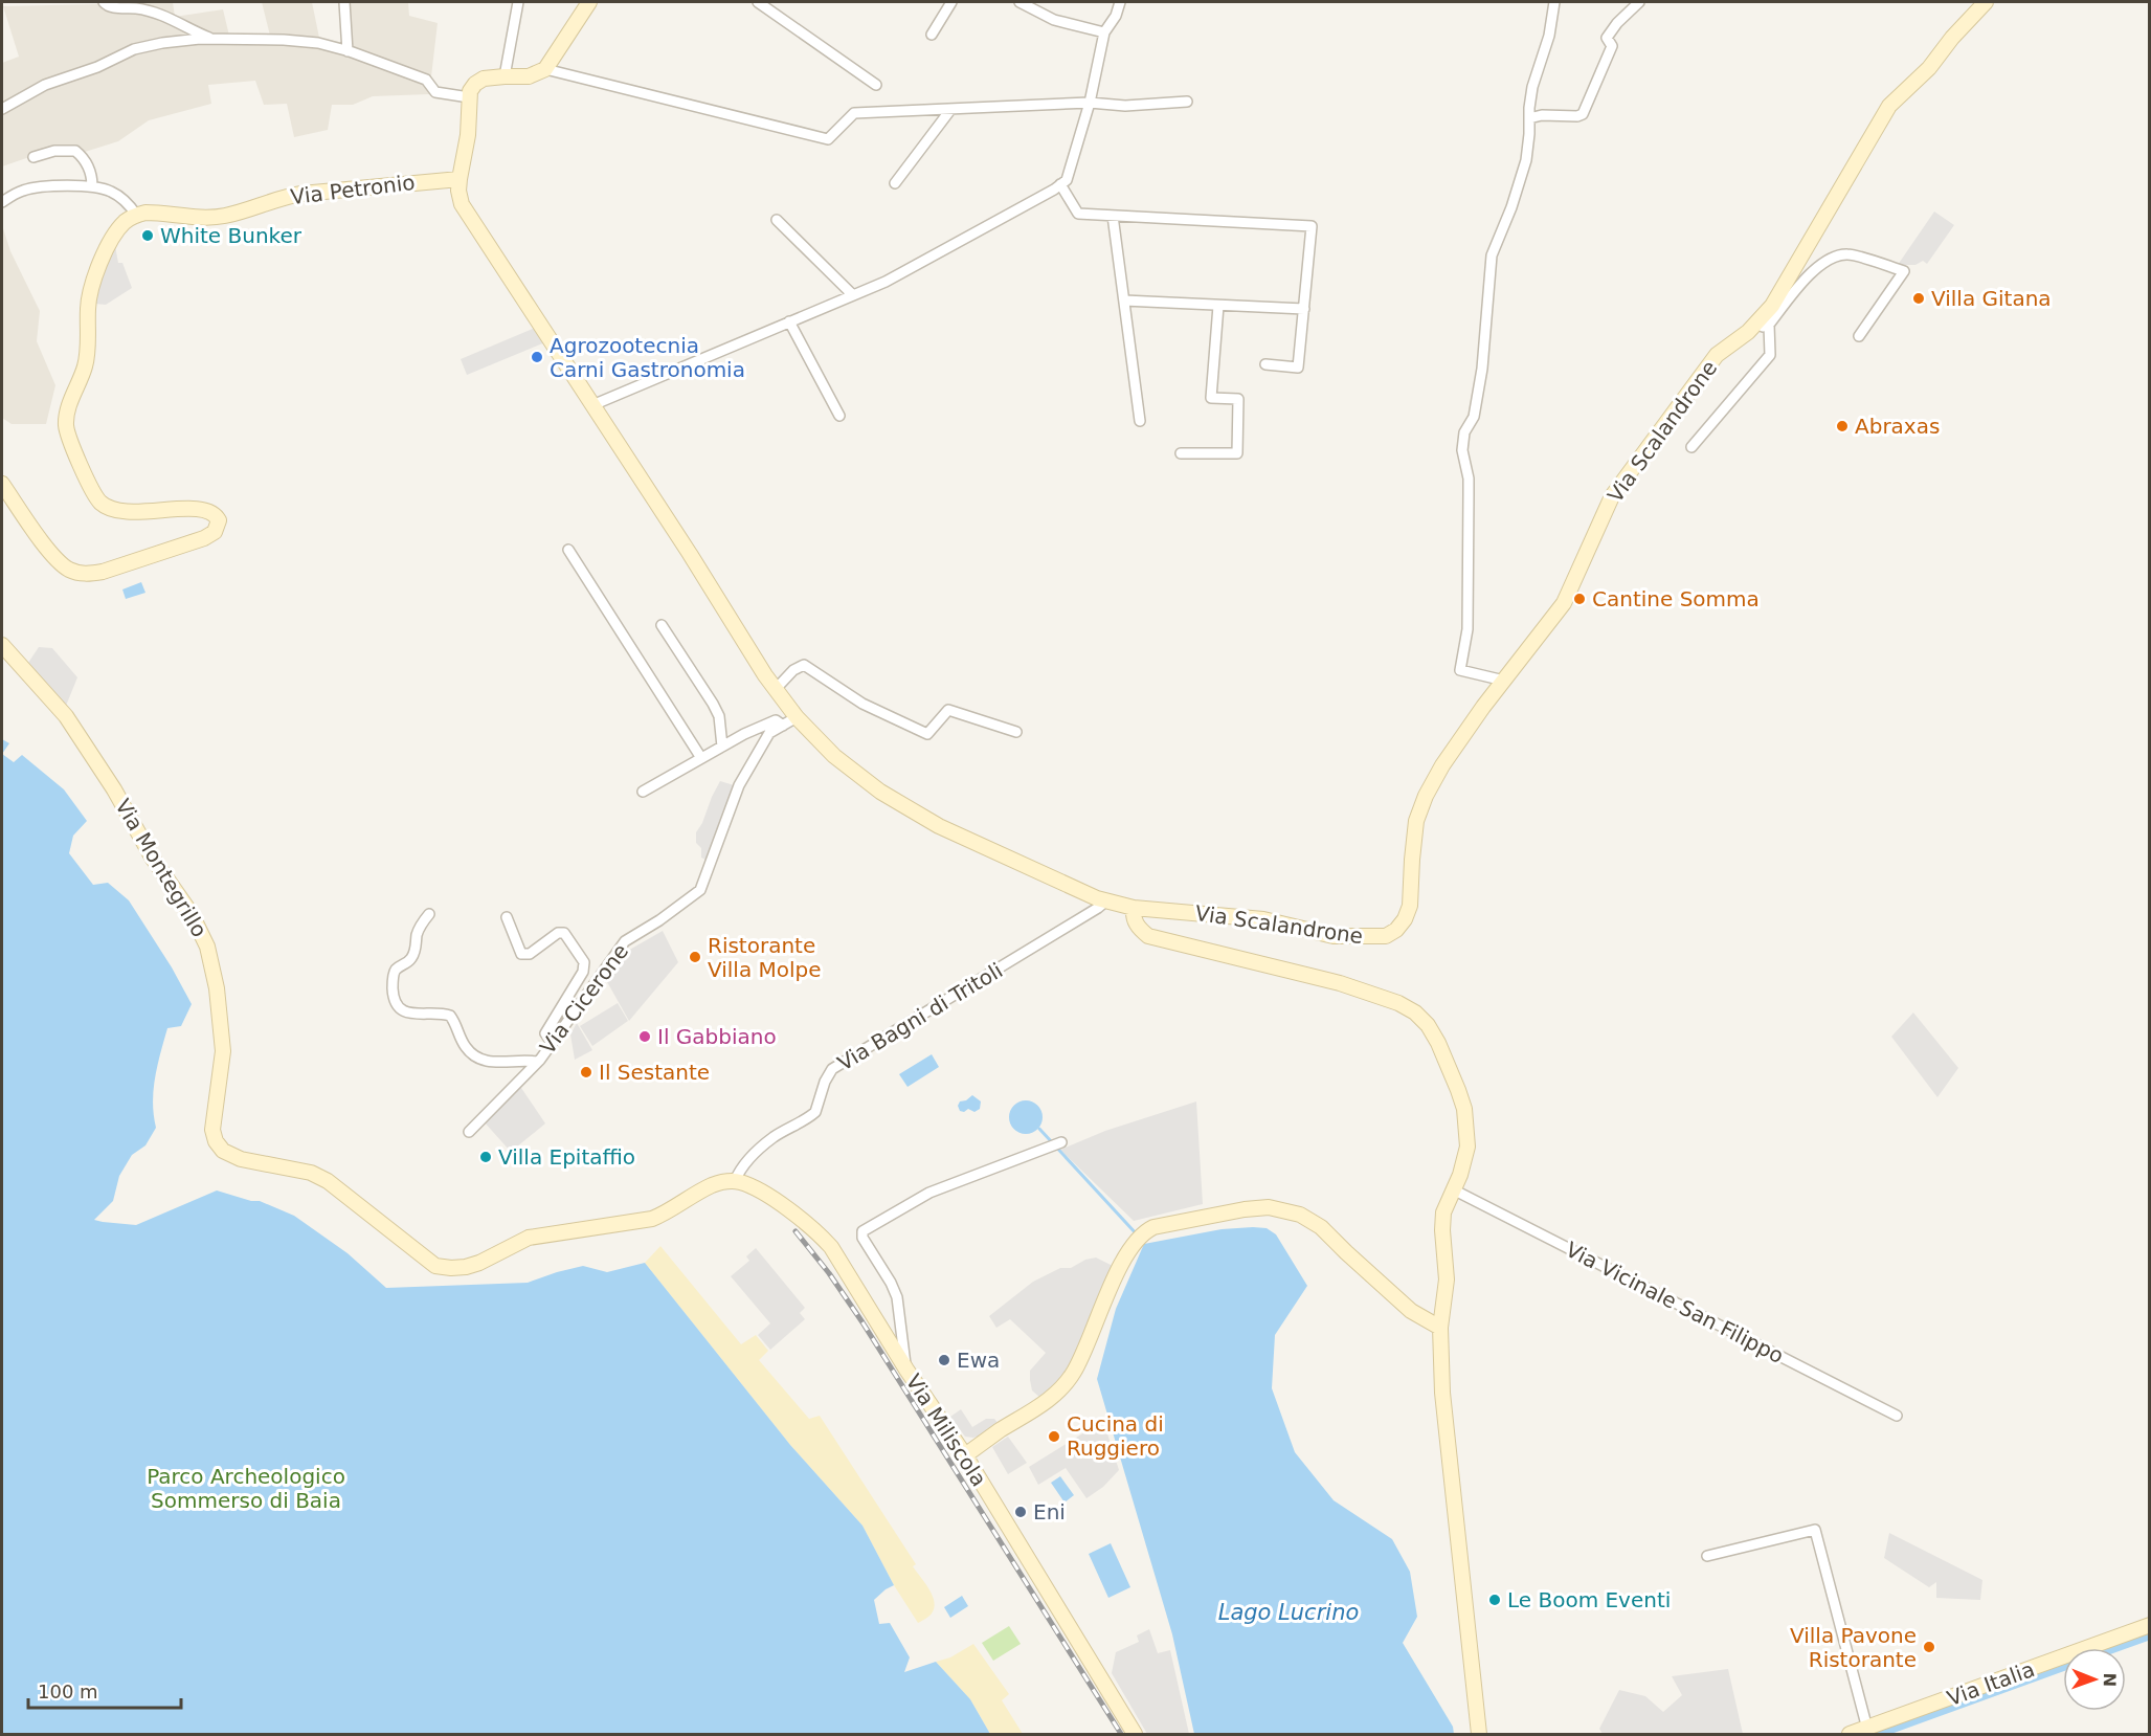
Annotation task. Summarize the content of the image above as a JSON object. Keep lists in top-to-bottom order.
{
  "streets": {
    "street": [
      "Via Petronio",
      "Via Scalandrone",
      "Via Montegrillo",
      "Via Cicerone",
      "Via Bagni di Tritoli",
      "Via Vicinale San Filippo",
      "Via Miliscola",
      "Via Italia"
    ]
  },
  "crossings": [
    ["Via Petronio", "Via Scalandrone"],
    ["Via Scalandrone", "Via Cicerone"],
    ["Via Scalandrone", "Via Bagni di Tritoli"],
    ["Via Montegrillo", "Via Bagni di Tritoli"],
    ["Via Montegrillo", "Via Miliscola"],
    ["Via Bagni di Tritoli", "Via Miliscola"]
  ],
  "water": ["Lago Lucrino"],
  "parks": ["Parco Archeologico Sommerso di Baia"],
  "places": [
    "White Bunker",
    "Villa Gitana",
    "Agrozootecnia Carni Gastronomia",
    "Abraxas",
    "Cantine Somma",
    "Ristorante Villa Molpe",
    "Il Gabbiano",
    "Il Sestante",
    "Villa Epitaffio",
    "Ewa",
    "Cucina di Ruggiero",
    "Eni",
    "Le Boom Eventi",
    "Villa Pavone Ristorante"
  ],
  "scale_bar": "100 m",
  "north": "right"
}
